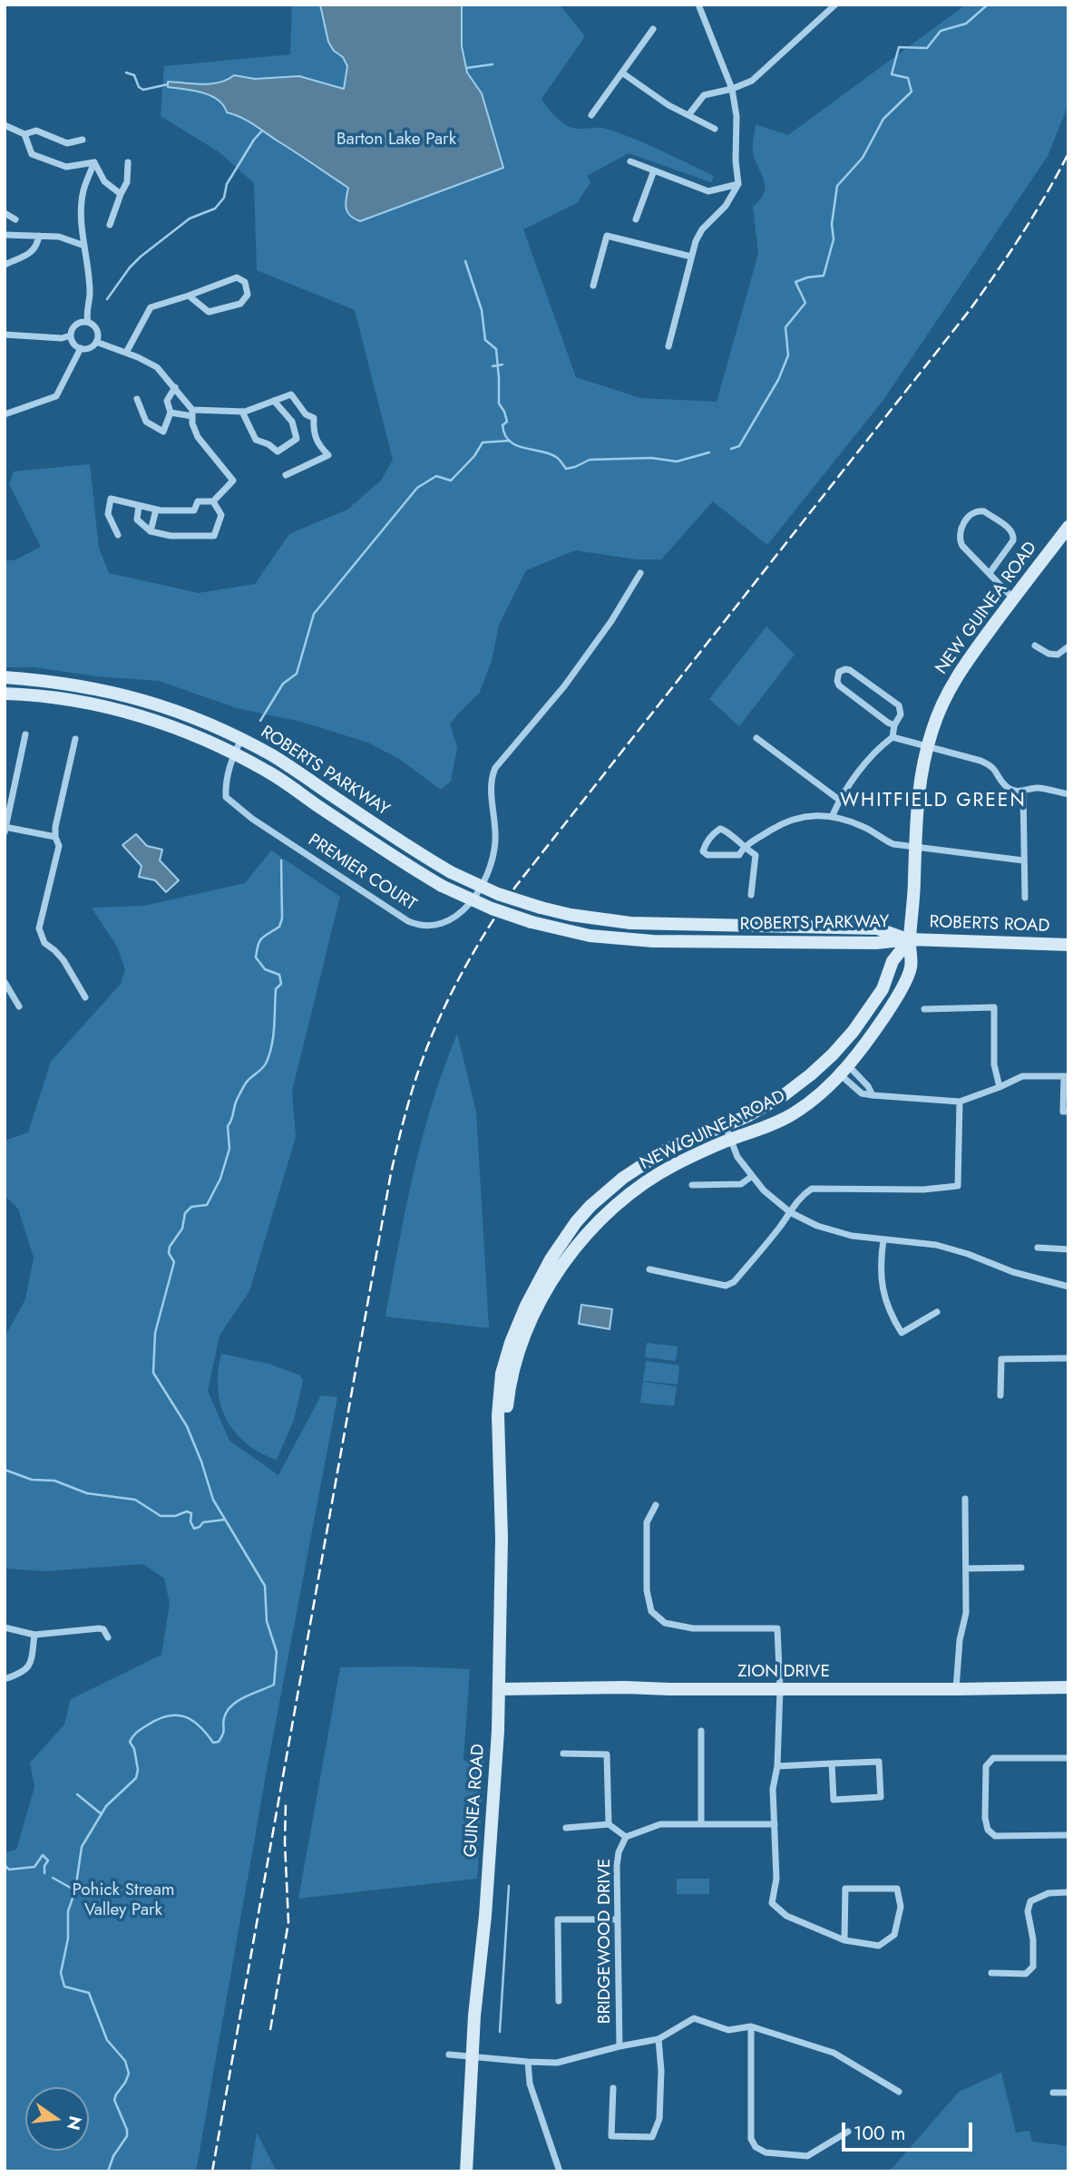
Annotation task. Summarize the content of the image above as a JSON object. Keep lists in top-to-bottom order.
{
  "streets": {
    "main road": [
      "NEW GUINEA ROAD",
      "ROBERTS PARKWAY",
      "ROBERTS ROAD",
      "ZION DRIVE",
      "GUINEA ROAD"
    ],
    "street": ["PREMIER COURT", "BRIDGEWOOD DRIVE"]
  },
  "crossings": [
    ["NEW GUINEA ROAD", "ROBERTS PARKWAY"],
    ["NEW GUINEA ROAD", "ROBERTS ROAD"],
    ["NEW GUINEA ROAD", "GUINEA ROAD"],
    ["ROBERTS PARKWAY", "PREMIER COURT"],
    ["ROBERTS PARKWAY", "ROBERTS ROAD"],
    ["ZION DRIVE", "GUINEA ROAD"]
  ],
  "districts": ["WHITFIELD GREEN"],
  "parks": ["Barton Lake Park", "Pohick Stream Valley Park"],
  "scale_bar": "100 m",
  "north": "right"
}
